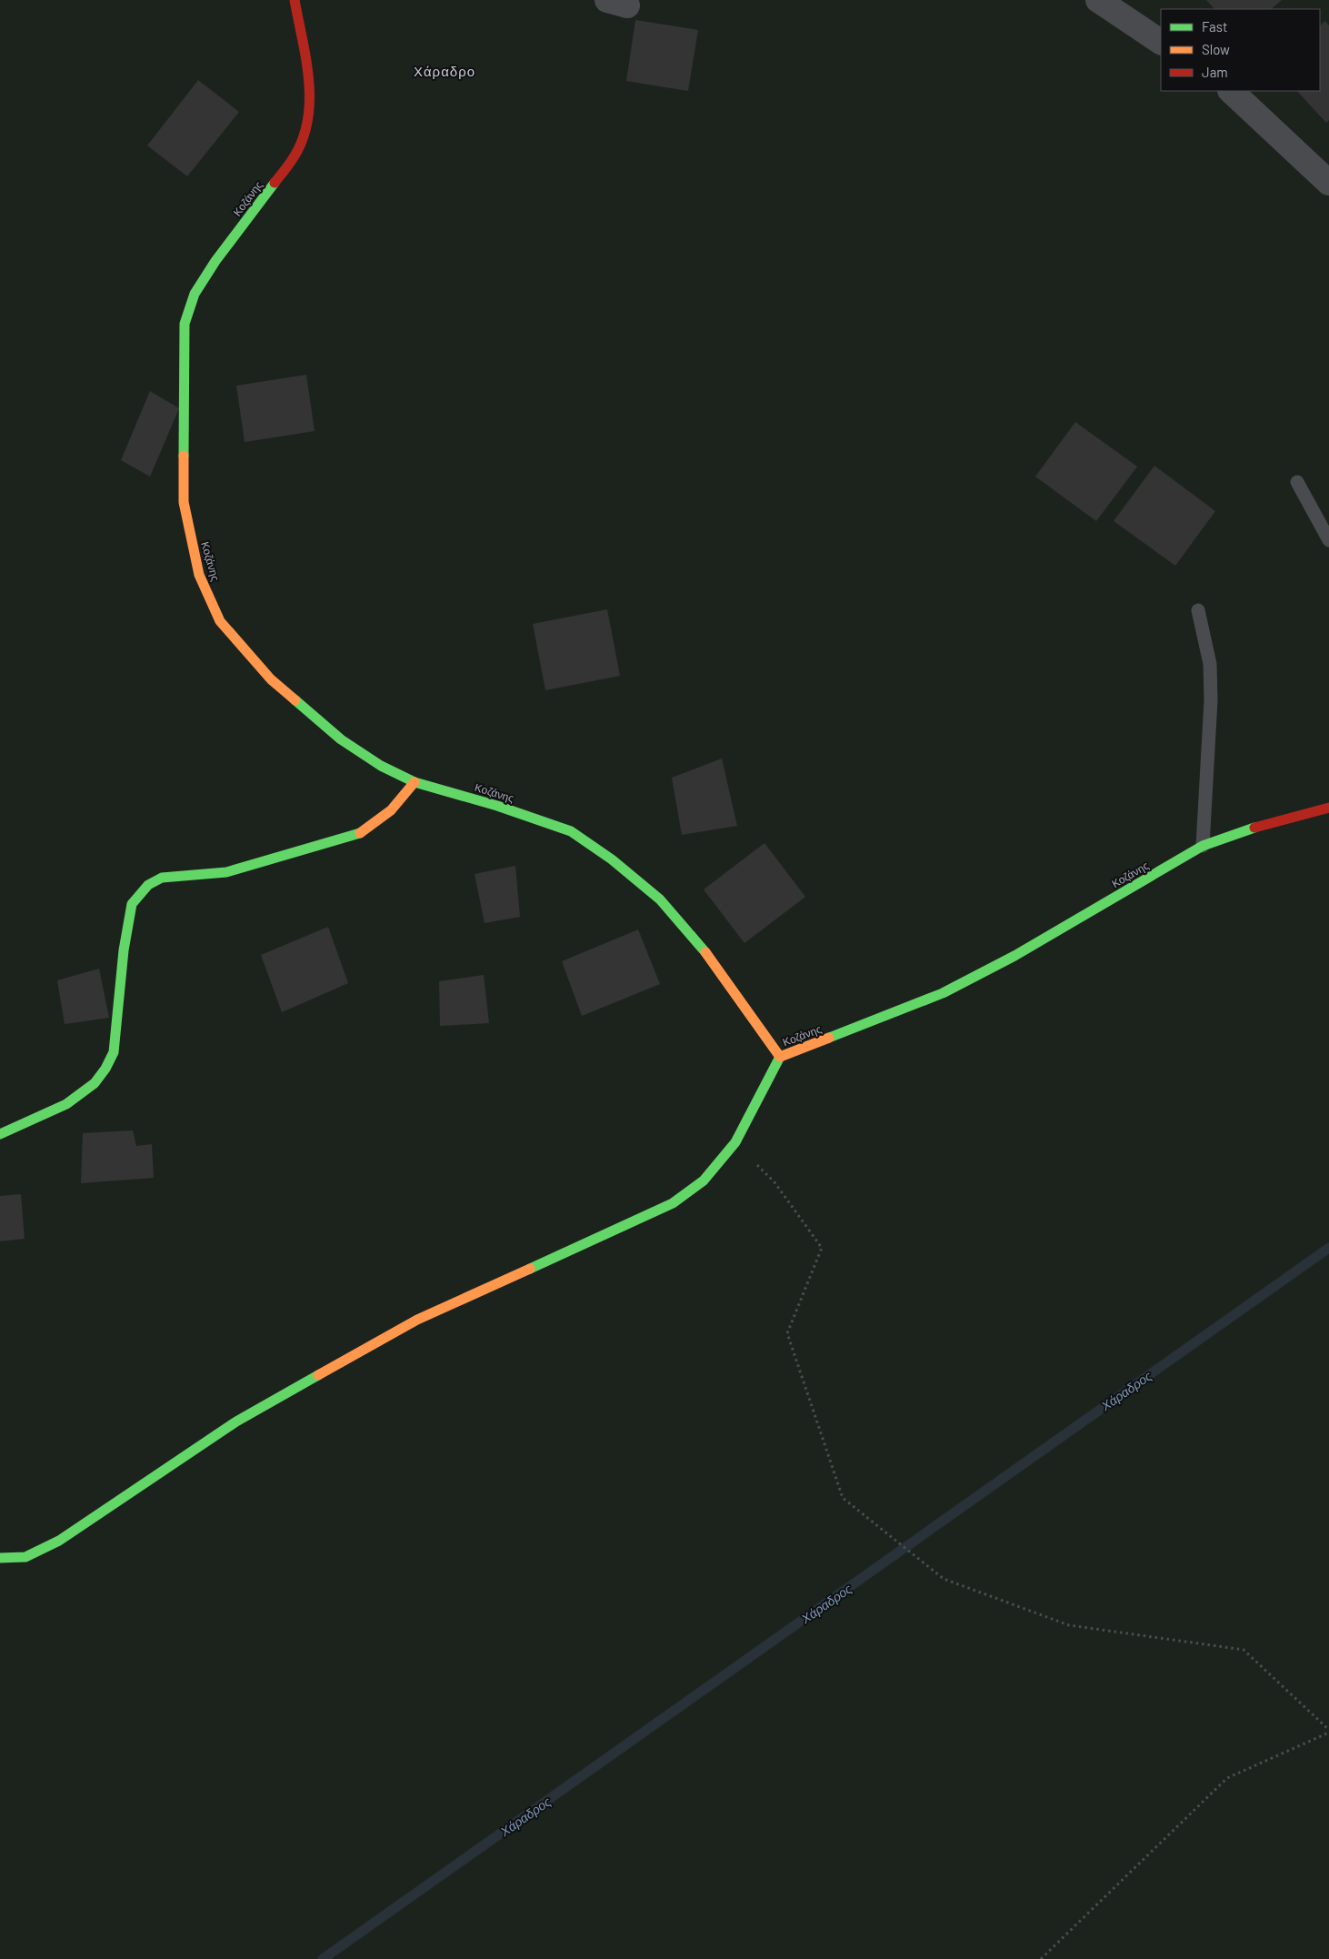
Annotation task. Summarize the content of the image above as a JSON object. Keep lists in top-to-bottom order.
{
  "streets": {
    "street": ["Κοζάνης"]
  },
  "districts": ["Χάραδρο"],
  "water": ["Χάραδρος"],
  "legend": ["Fast", "Slow", "Jam"]
}
